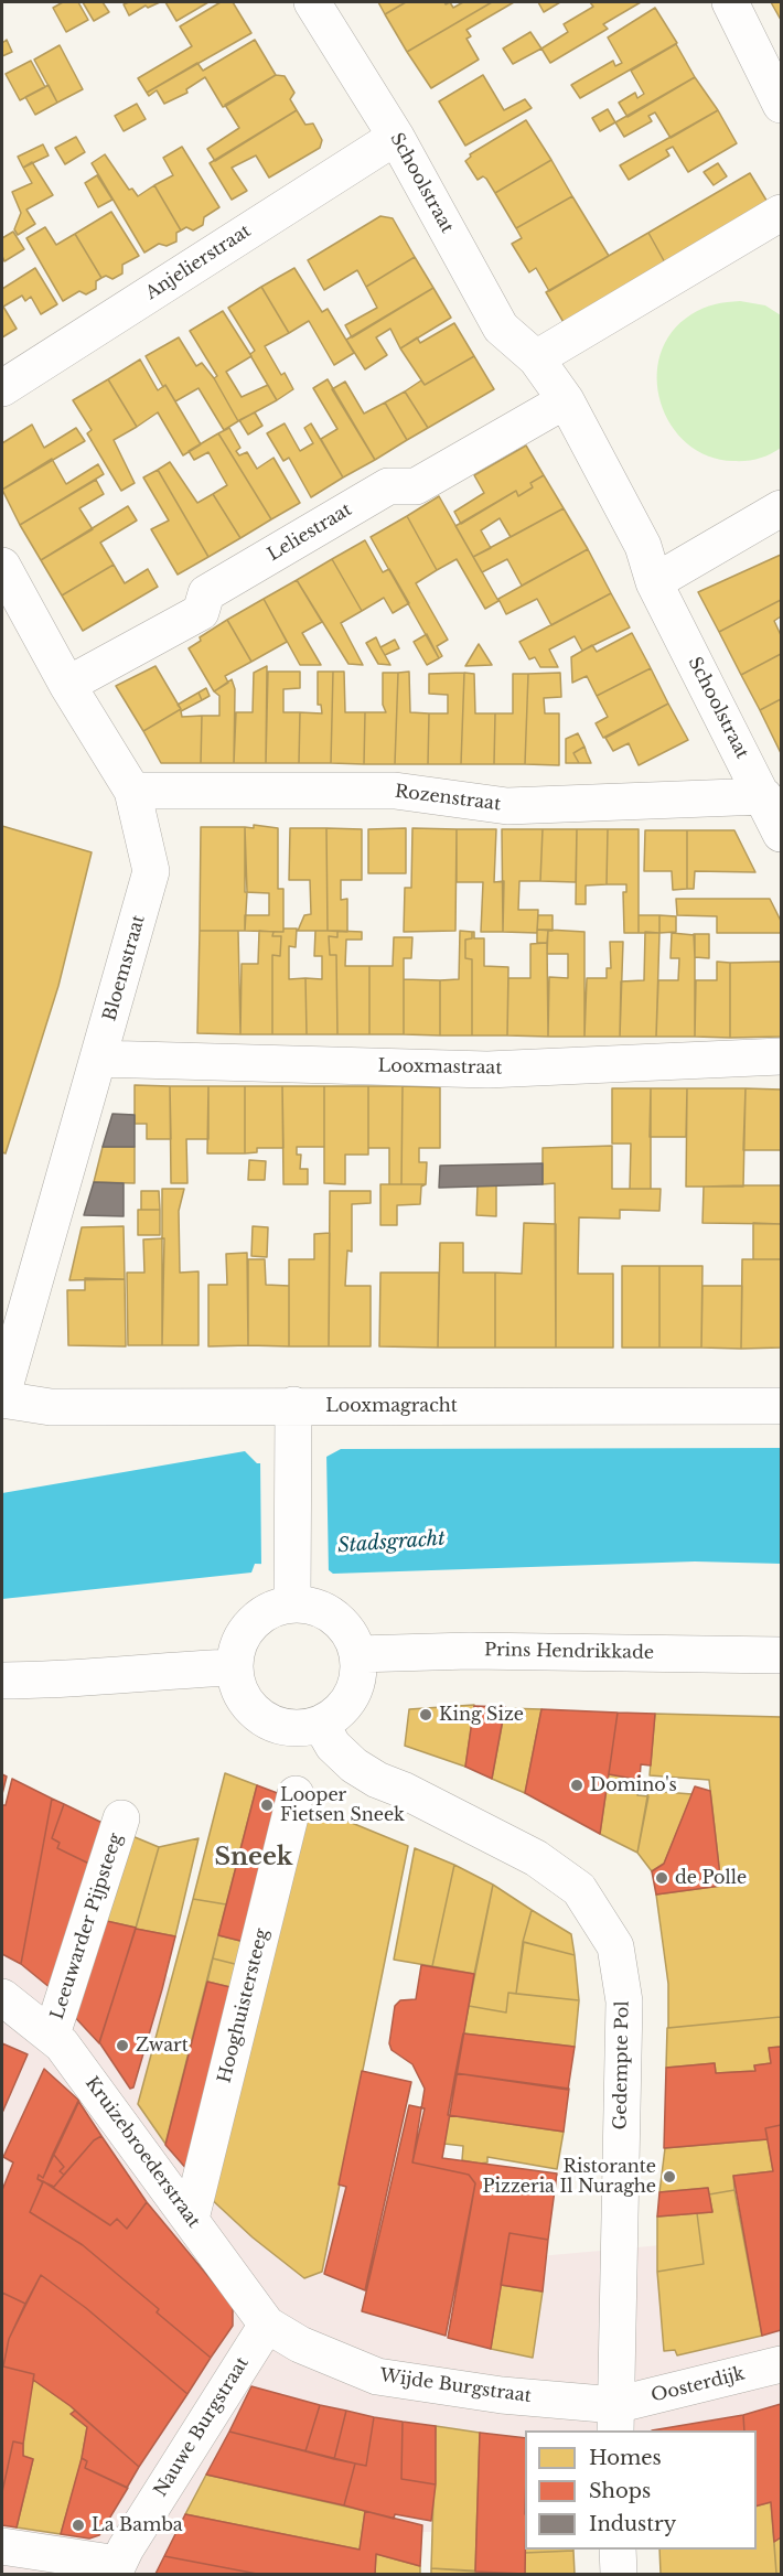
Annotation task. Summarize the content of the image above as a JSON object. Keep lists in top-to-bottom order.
{
  "streets": {
    "street": [
      "Schoolstraat",
      "Anjelierstraat",
      "Leliestraat",
      "Rozenstraat",
      "Bloemstraat",
      "Looxmastraat",
      "Looxmagracht",
      "Prins Hendrikkade",
      "Leeuwarder Pijpsteeg",
      "Hooghuistersteeg",
      "Gedempte Pol",
      "Kruizebroederstraat",
      "Oosterdijk",
      "Wijde Burgstraat",
      "Nauwe Burgstraat"
    ]
  },
  "crossings": [
    ["Schoolstraat", "Anjelierstraat"],
    ["Schoolstraat", "Leliestraat"],
    ["Schoolstraat", "Rozenstraat"],
    ["Leliestraat", "Bloemstraat"],
    ["Rozenstraat", "Bloemstraat"],
    ["Bloemstraat", "Looxmastraat"],
    ["Bloemstraat", "Looxmagracht"],
    ["Prins Hendrikkade", "Gedempte Pol"],
    ["Leeuwarder Pijpsteeg", "Kruizebroederstraat"],
    ["Hooghuistersteeg", "Kruizebroederstraat"],
    ["Gedempte Pol", "Oosterdijk"],
    ["Gedempte Pol", "Wijde Burgstraat"],
    ["Kruizebroederstraat", "Wijde Burgstraat"],
    ["Kruizebroederstraat", "Nauwe Burgstraat"],
    ["Oosterdijk", "Wijde Burgstraat"],
    ["Wijde Burgstraat", "Nauwe Burgstraat"]
  ],
  "districts": ["Sneek"],
  "water": ["Stadsgracht"],
  "places": [
    "King Size",
    "Domino's",
    "Looper Fietsen Sneek",
    "de Polle",
    "Zwart",
    "Ristorante Pizzeria Il Nuraghe",
    "La Bamba"
  ],
  "legend": ["Homes", "Shops", "Industry"]
}
